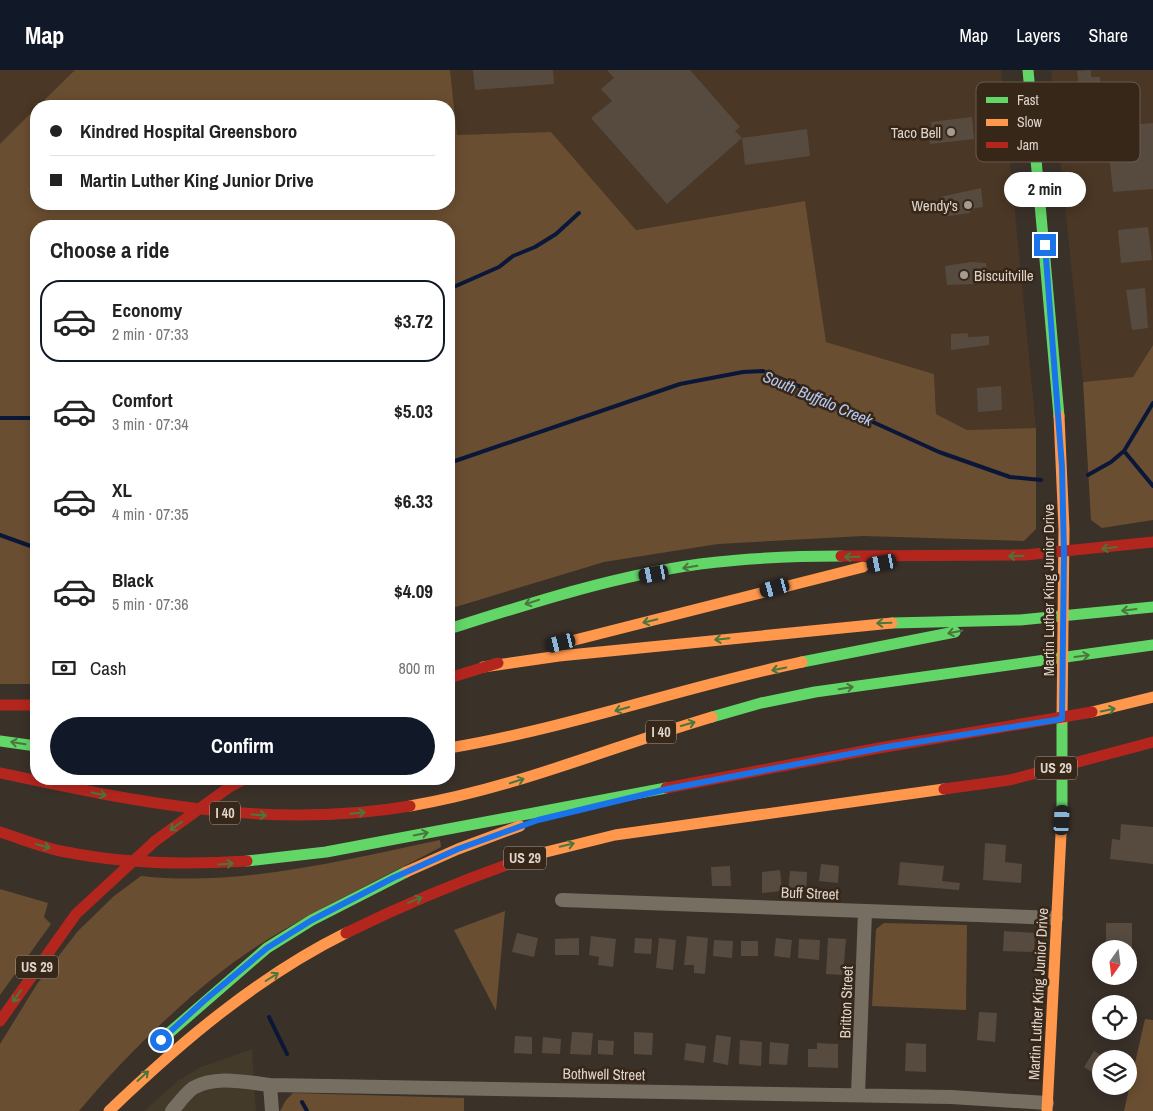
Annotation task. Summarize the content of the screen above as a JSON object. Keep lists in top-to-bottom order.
{
  "streets": {
    "main road": ["Martin Luther King Junior Drive", "I 40", "US 29"],
    "street": ["Buff Street", "Britton Street", "Bothwell Street"]
  },
  "crossings": [
    ["Martin Luther King Junior Drive", "Buff Street"],
    ["Martin Luther King Junior Drive", "Bothwell Street"],
    ["Buff Street", "Britton Street"],
    ["Britton Street", "Bothwell Street"]
  ],
  "water": ["South Buffalo Creek"],
  "places": ["Taco Bell", "Wendy's", "Biscuitville"],
  "legend": ["Fast", "Slow", "Jam"],
  "north": "bottom",
  "page": {
    "header": "Map",
    "nav": ["Map", "Layers", "Share"],
    "banner": ["Kindred Hospital Greensboro", "Martin Luther King Junior Drive"],
    "bubble": "2 min",
    "heading": "Choose a ride",
    "list": [
      {
        "name": "Economy",
        "note": "2 min · 07:33",
        "value": "$3.72"
      },
      {
        "name": "Comfort",
        "note": "3 min · 07:34",
        "value": "$5.03"
      },
      {
        "name": "XL",
        "note": "4 min · 07:35",
        "value": "$6.33"
      },
      {
        "name": "Black",
        "note": "5 min · 07:36",
        "value": "$4.09"
      }
    ],
    "pay": ["Cash", "800 m"],
    "buttons": "Confirm"
  }
}
